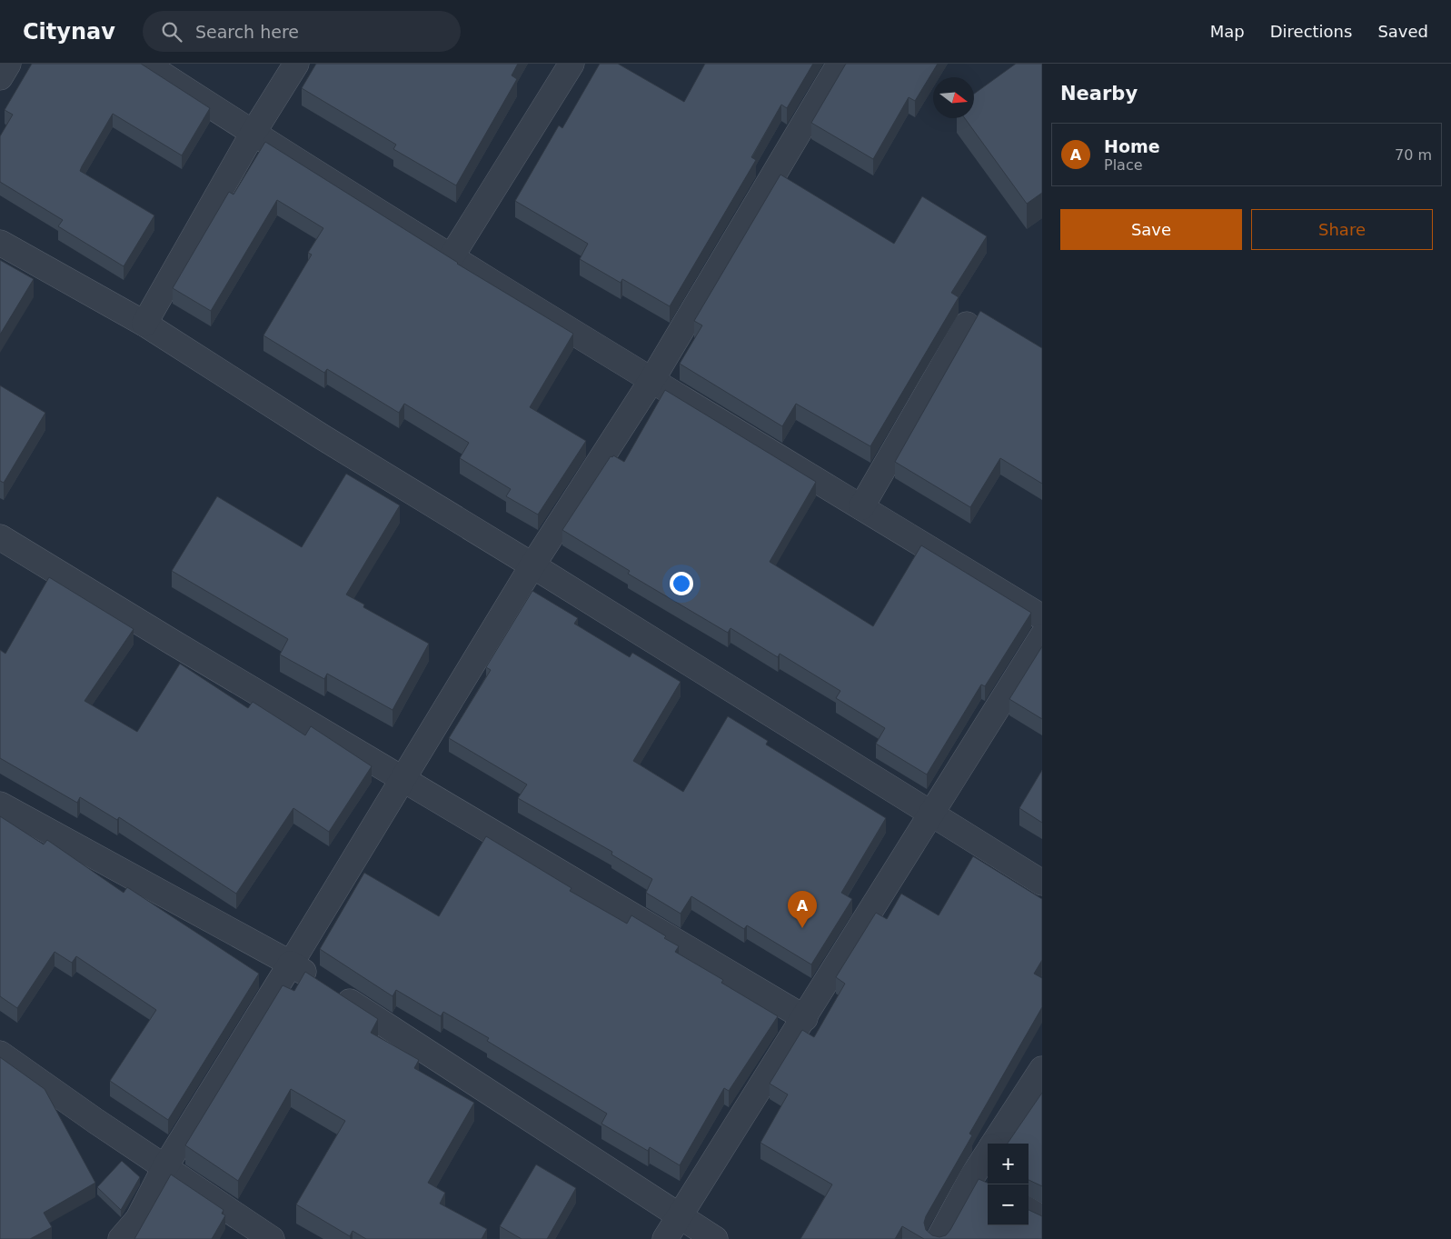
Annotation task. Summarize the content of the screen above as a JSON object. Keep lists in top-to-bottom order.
{
  "north": "right",
  "page": {
    "header": "Citynav",
    "search": "Search here",
    "nav": ["Map", "Directions", "Saved"],
    "heading": "Nearby",
    "list": [
      {
        "mark": "A",
        "name": "Home",
        "note": "Place",
        "value": "70 m"
      }
    ],
    "buttons": ["Save", "Share"],
    "pins": "A",
    "map_buttons": ["+", "−"]
  }
}
